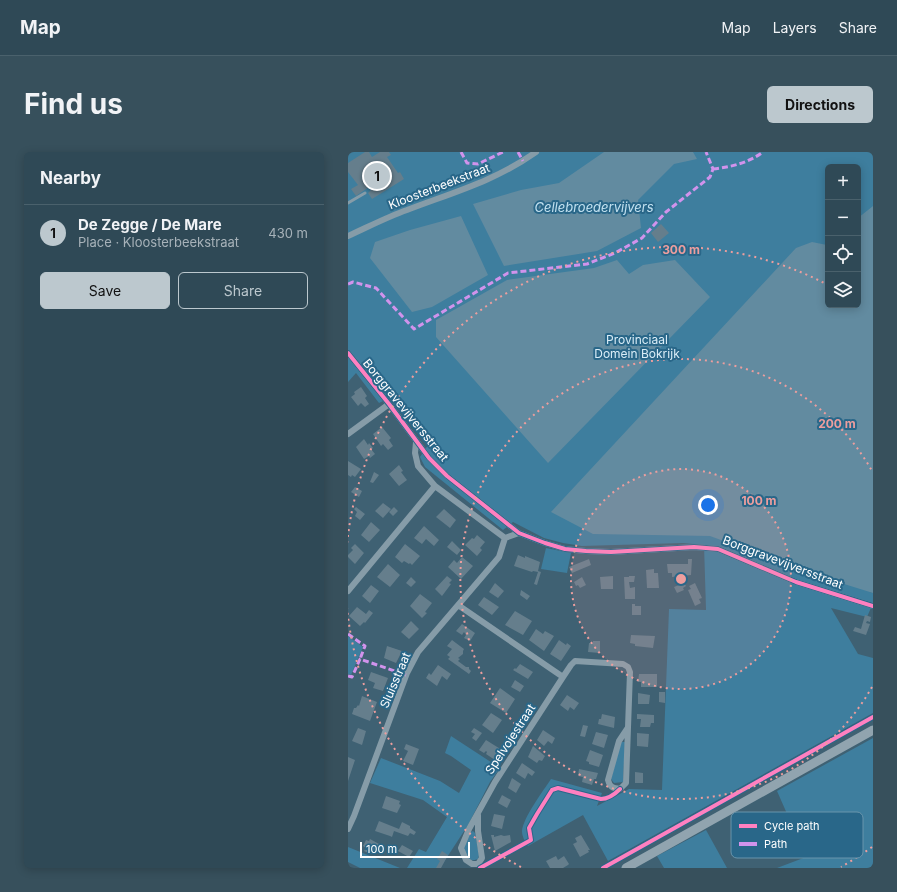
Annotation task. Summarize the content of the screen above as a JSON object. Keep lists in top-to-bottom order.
{
  "streets": {
    "street": [
      "Kloosterbeekstraat",
      "Borggravevijversstraat",
      "Sluisstraat",
      "Spelvojestraat"
    ]
  },
  "crossings": [
    ["Borggravevijversstraat", "Sluisstraat"]
  ],
  "water": ["Cellebroedervijvers"],
  "parks": ["Provinciaal Domein Bokrijk"],
  "legend": ["Cycle path", "Path"],
  "scale_bar": "100 m",
  "page": {
    "header": "Map",
    "nav": ["Map", "Layers", "Share"],
    "buttons": [
      "Directions",
      ["Save", "Share"]
    ],
    "title": "Find us",
    "heading": "Nearby",
    "pins": "1",
    "map_buttons": ["+", "−"],
    "list": [
      {
        "mark": "1",
        "name": "De Zegge / De Mare",
        "note": "Place · Kloosterbeekstraat",
        "value": "430 m"
      }
    ],
    "scale": "100 m"
  },
  "rings": ["300 m", "200 m", "100 m"]
}
